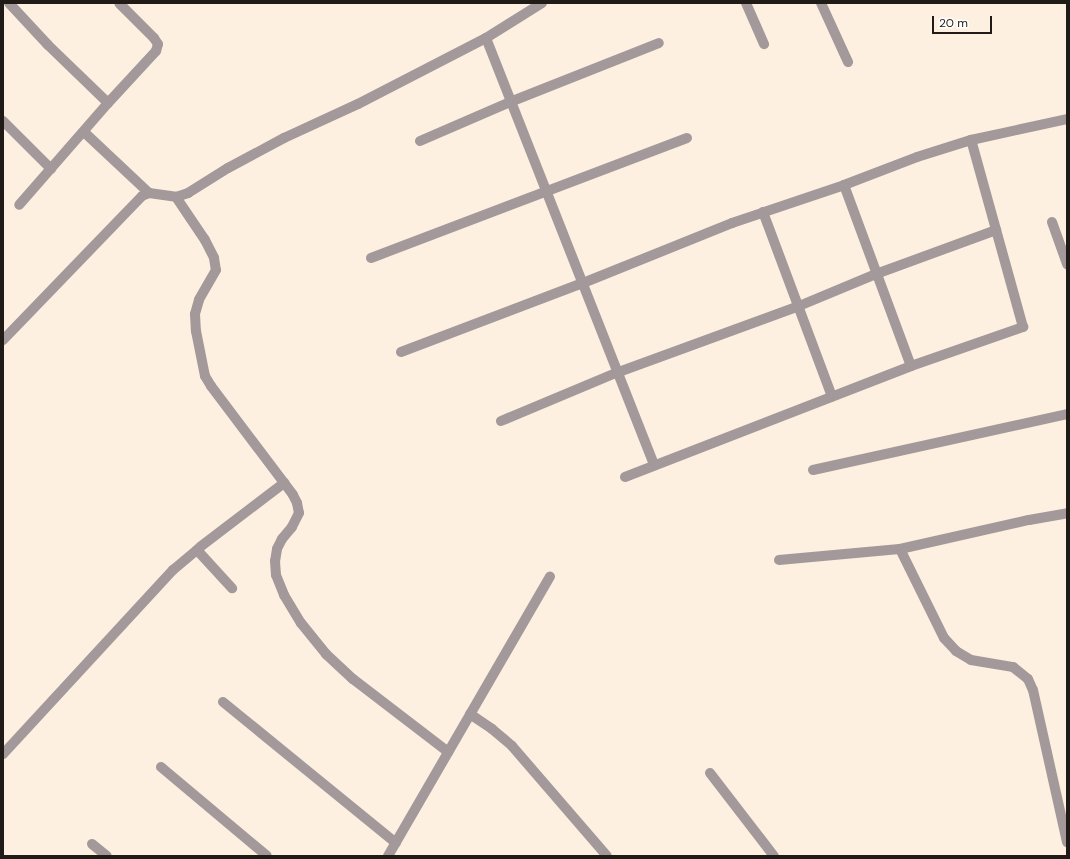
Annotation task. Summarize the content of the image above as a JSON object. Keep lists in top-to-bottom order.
{
  "scale_bar": "20 m"
}
